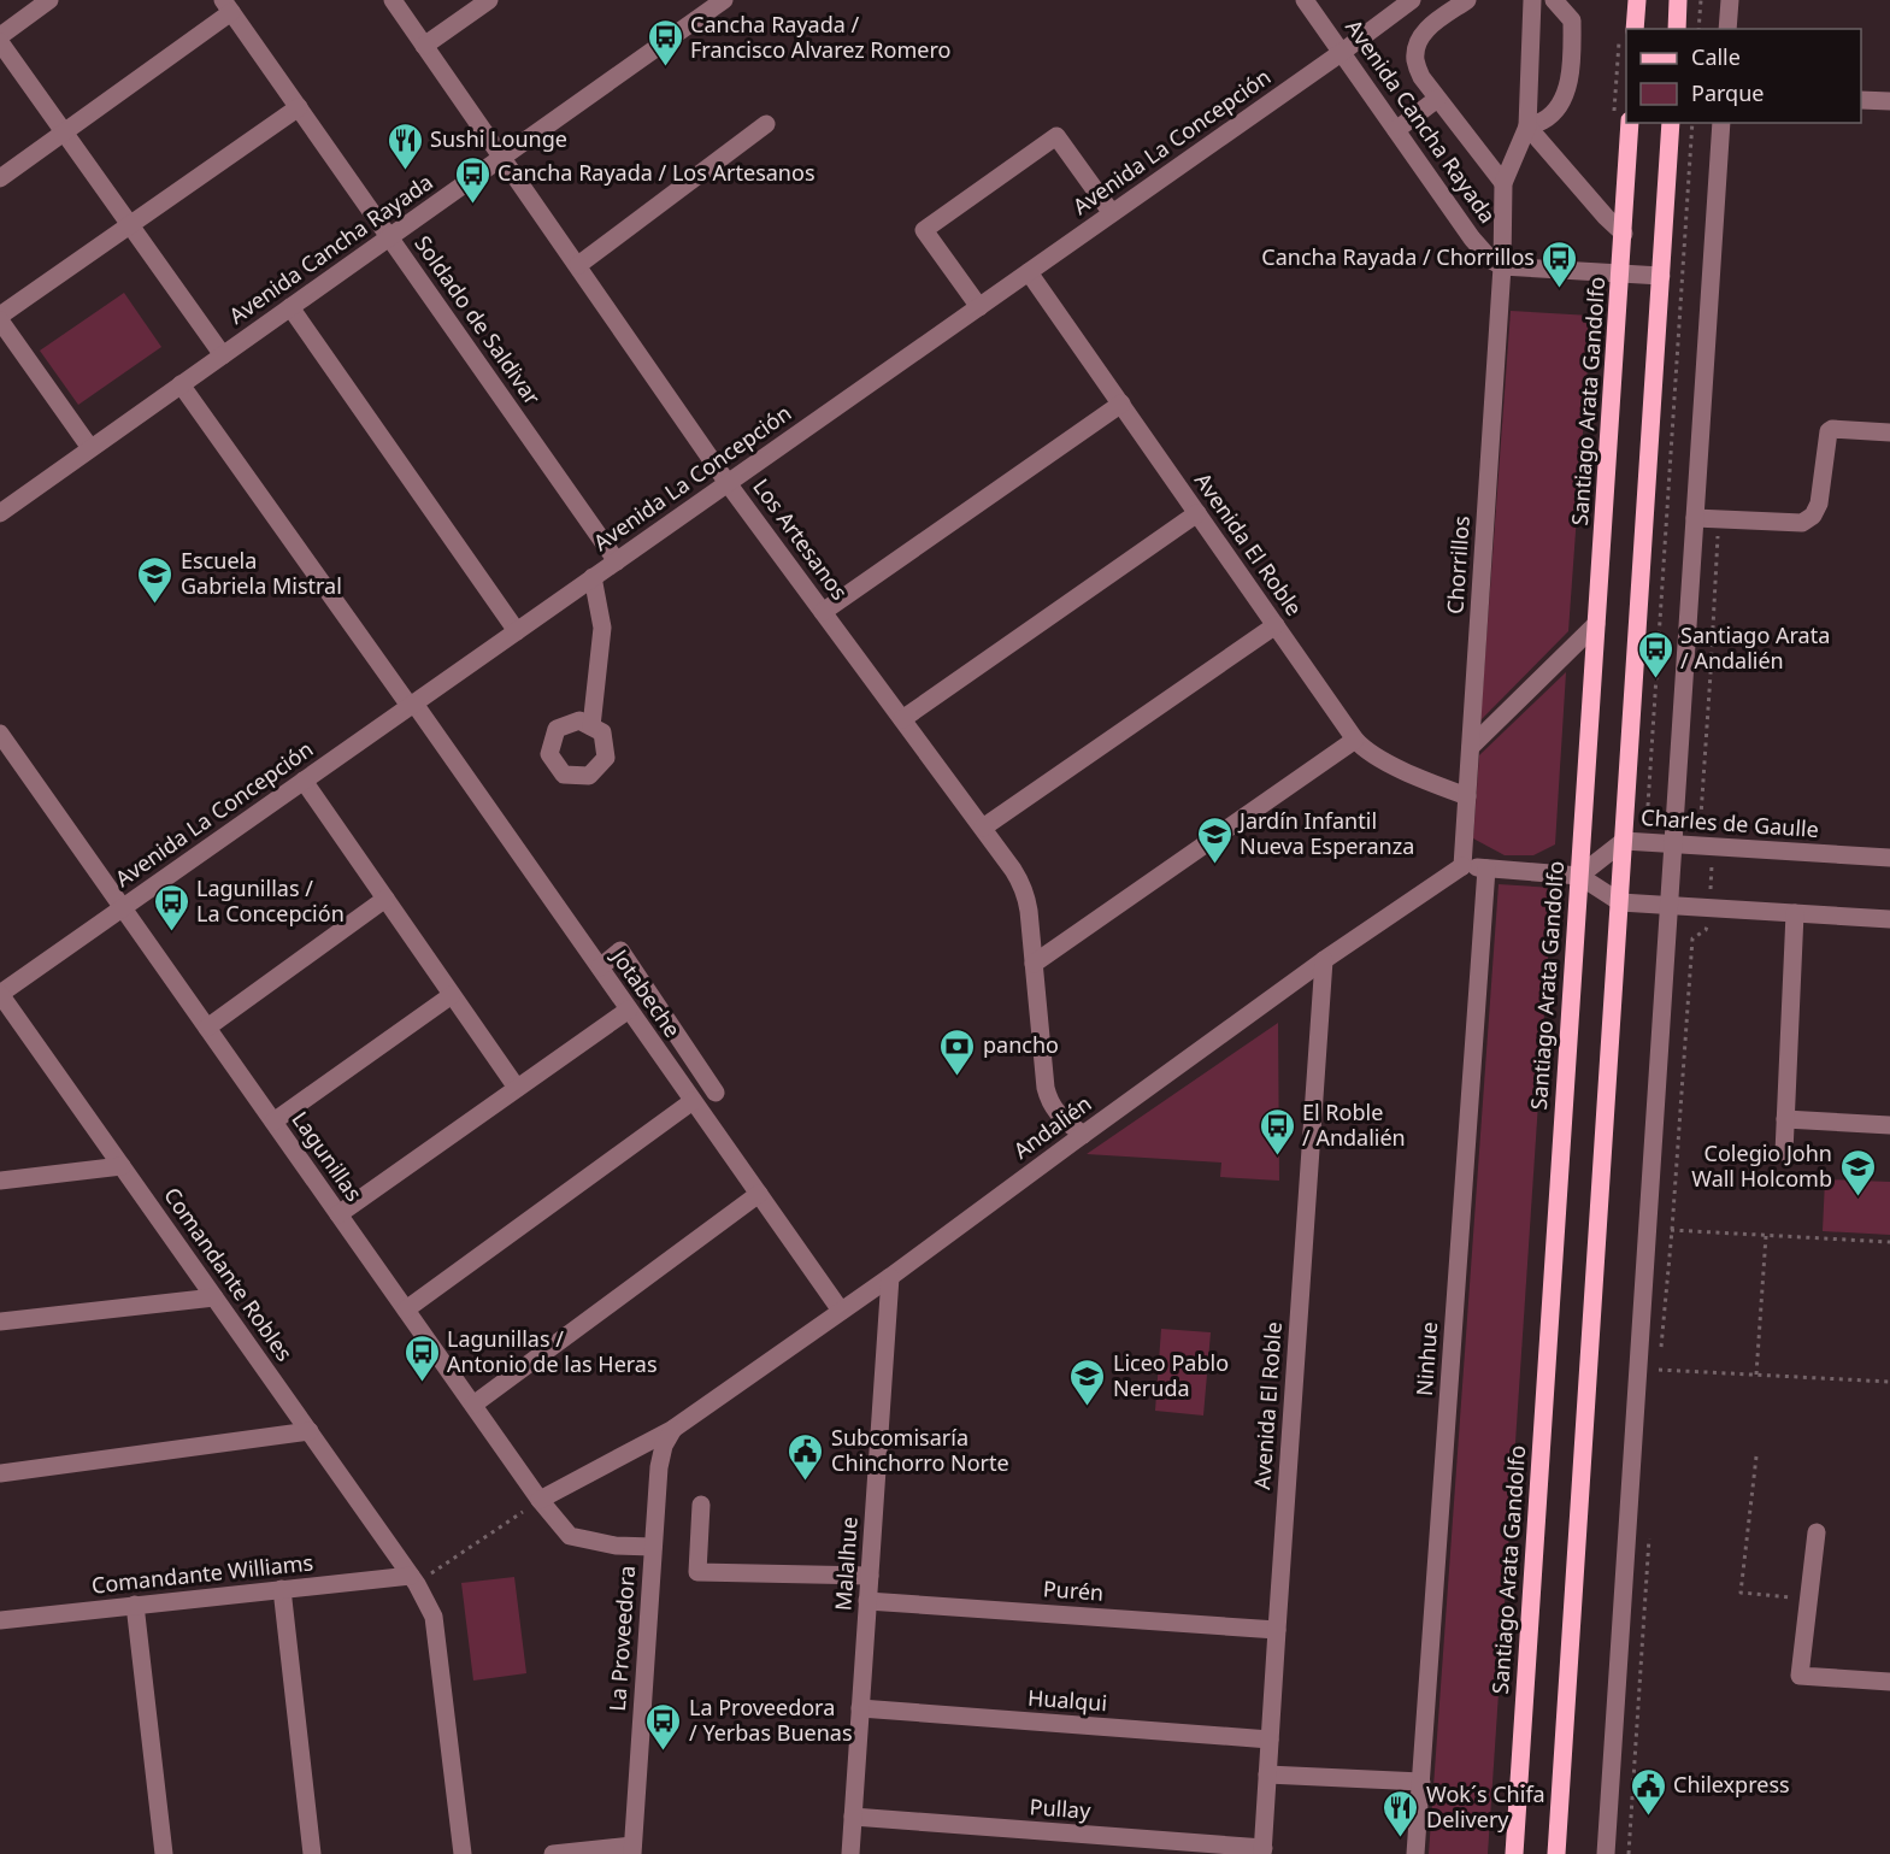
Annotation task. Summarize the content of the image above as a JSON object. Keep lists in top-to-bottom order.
{
  "streets": {
    "main road": ["Santiago Arata Gandolfo"],
    "street": [
      "Avenida Cancha Rayada",
      "Avenida La Concepción",
      "Soldado de Saldivar",
      "Los Artesanos",
      "Avenida El Roble",
      "Chorrillos",
      "Charles de Gaulle",
      "Jotabeche",
      "Andalién",
      "Lagunillas",
      "Comandante Robles",
      "Ninhue",
      "Malalhue",
      "Comandante Williams",
      "Purén",
      "La Proveedora",
      "Hualqui",
      "Pullay"
    ]
  },
  "crossings": [
    ["Avenida Cancha Rayada", "Avenida La Concepción"],
    ["Avenida Cancha Rayada", "Soldado de Saldivar"],
    ["Avenida Cancha Rayada", "Los Artesanos"],
    ["Avenida Cancha Rayada", "Chorrillos"],
    ["Avenida Cancha Rayada", "Jotabeche"],
    ["Avenida La Concepción", "Soldado de Saldivar"],
    ["Avenida La Concepción", "Los Artesanos"],
    ["Avenida La Concepción", "Avenida El Roble"],
    ["Avenida La Concepción", "Jotabeche"],
    ["Avenida La Concepción", "Lagunillas"],
    ["Avenida La Concepción", "Comandante Robles"],
    ["Santiago Arata Gandolfo", "Charles de Gaulle"],
    ["Los Artesanos", "Andalién"],
    ["Avenida El Roble", "Chorrillos"],
    ["Avenida El Roble", "Andalién"],
    ["Avenida El Roble", "Purén"],
    ["Avenida El Roble", "Hualqui"],
    ["Avenida El Roble", "Pullay"],
    ["Chorrillos", "Andalién"],
    ["Jotabeche", "Andalién"],
    ["Andalién", "Lagunillas"],
    ["Andalién", "Malalhue"],
    ["Andalién", "La Proveedora"],
    ["Lagunillas", "La Proveedora"],
    ["Comandante Robles", "Comandante Williams"],
    ["Malalhue", "Purén"],
    ["Malalhue", "Hualqui"],
    ["Malalhue", "Pullay"]
  ],
  "places": {
    "bus stop": [
      "Cancha Rayada / Francisco Alvarez Romero",
      "Cancha Rayada / Los Artesanos",
      "Cancha Rayada / Chorrillos",
      "Santiago Arata / Andalién",
      "Lagunillas / La Concepción",
      "El Roble / Andalién",
      "Lagunillas / Antonio de las Heras",
      "La Proveedora / Yerbas Buenas"
    ],
    "restaurant": ["Sushi Lounge", "Wok´s Chifa Delivery"],
    "school or university": [
      "Escuela Gabriela Mistral",
      "Jardín Infantil Nueva Esperanza",
      "Colegio John Wall Holcomb",
      "Liceo Pablo Neruda"
    ],
    "bank": ["pancho"],
    "public building": ["Subcomisaría Chinchorro Norte", "Chilexpress"]
  },
  "legend": ["Calle", "Parque"]
}
